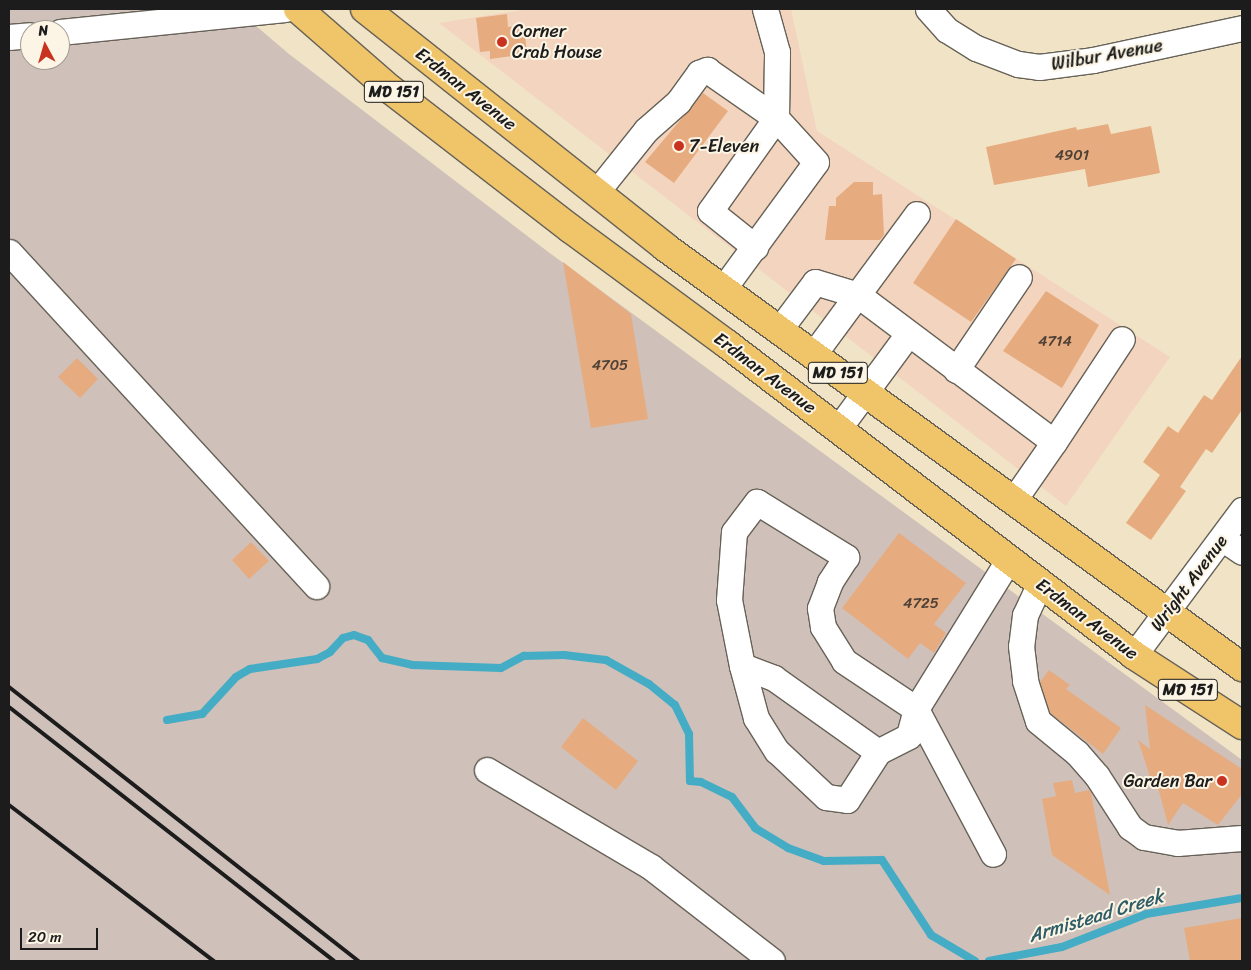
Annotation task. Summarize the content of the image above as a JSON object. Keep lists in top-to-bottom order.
{
  "streets": {
    "main road": ["Erdman Avenue", "MD 151"],
    "street": ["Wilbur Avenue", "Wright Avenue"]
  },
  "crossings": [
    ["Erdman Avenue", "Wright Avenue"]
  ],
  "water": ["Armistead Creek"],
  "places": ["Corner Crab House", "7-Eleven", "Garden Bar"],
  "house_numbers": [
    "4901",
    "4714",
    "4705",
    "4725"
  ],
  "scale_bar": "20 m",
  "north": "top"
}
